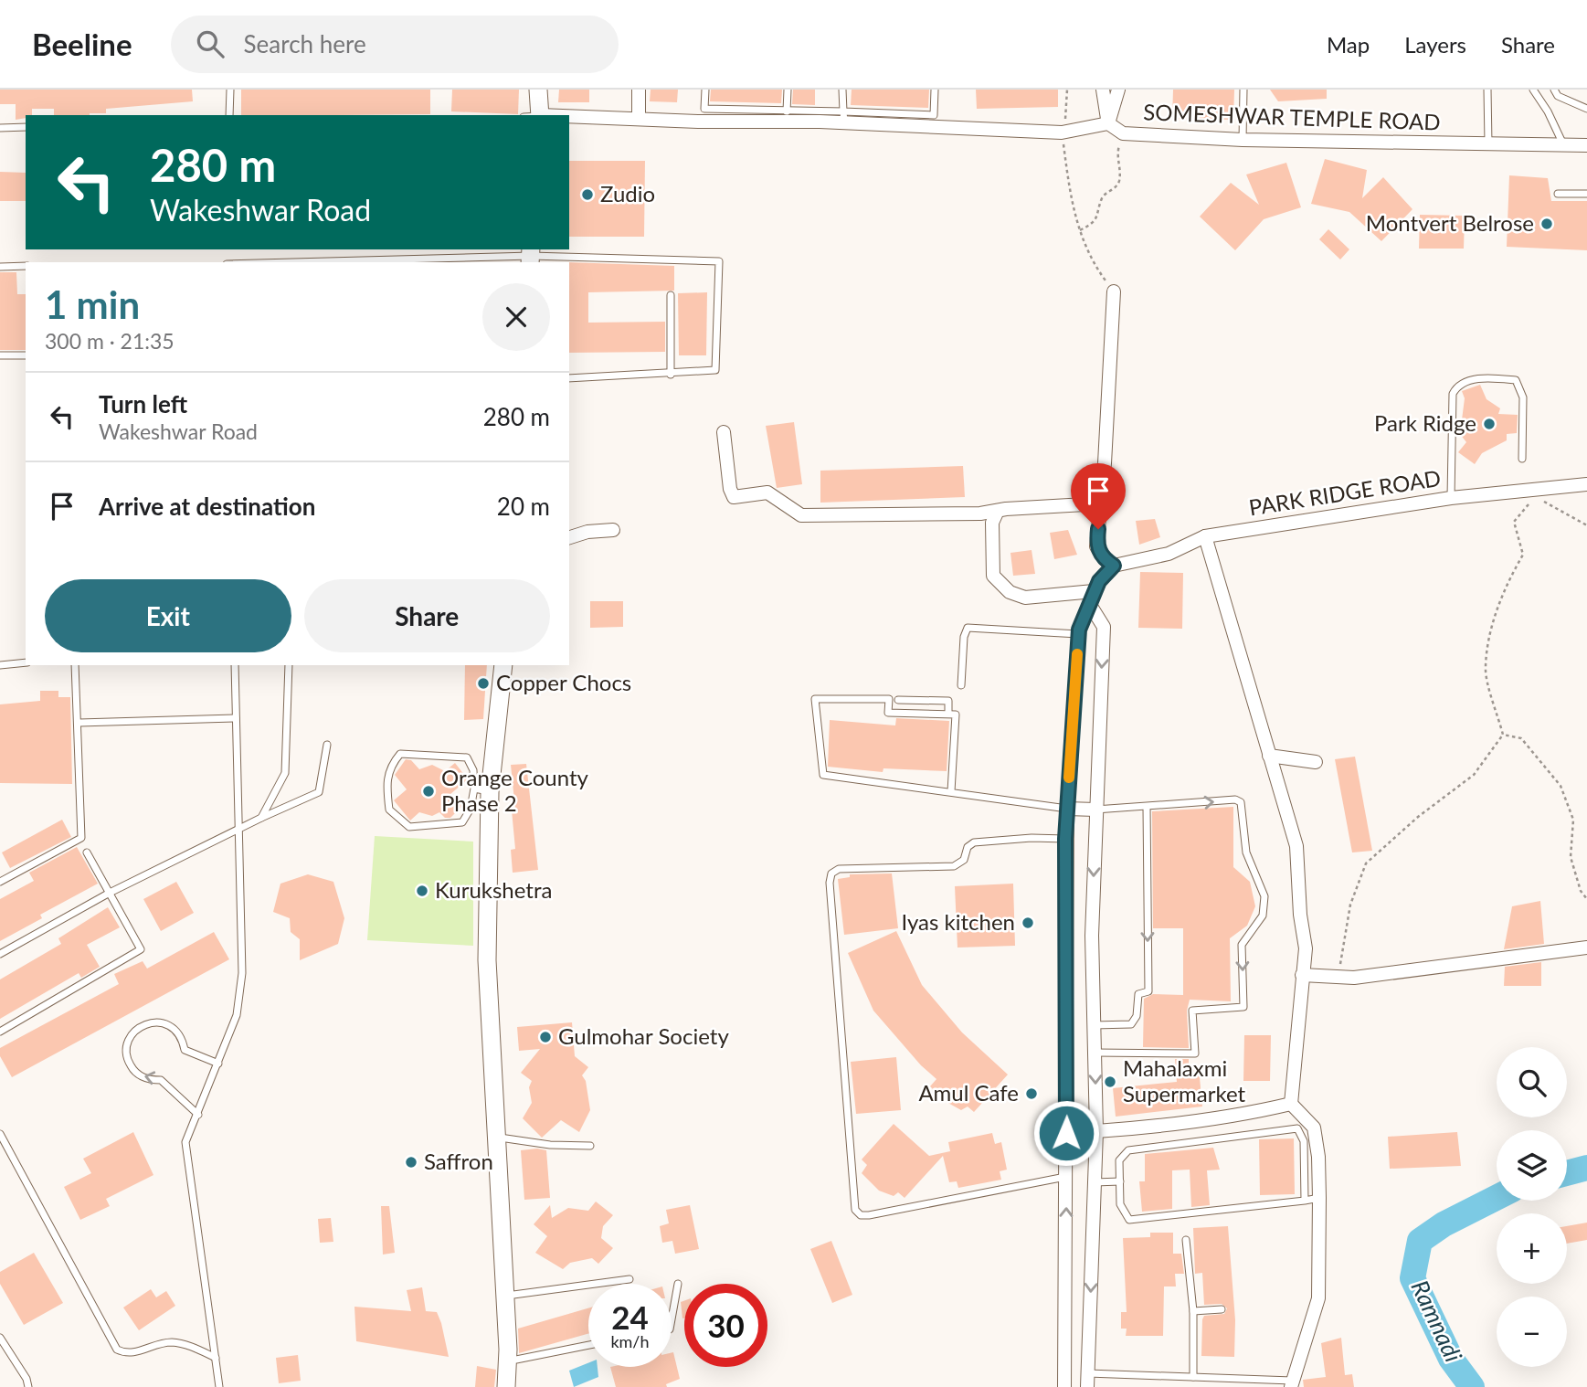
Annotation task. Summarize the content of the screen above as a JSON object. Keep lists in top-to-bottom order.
{
  "streets": {
    "street": ["SOMESHWAR TEMPLE ROAD", "PARK RIDGE ROAD"]
  },
  "water": ["Ramnadi"],
  "places": [
    "Zudio",
    "Montvert Belrose",
    "Park Ridge",
    "Copper Chocs",
    "Orange County Phase 2",
    "Kurukshetra",
    "Iyas kitchen",
    "Gulmohar Society",
    "Mahalaxmi Supermarket",
    "Amul Cafe",
    "Saffron"
  ],
  "page": {
    "header": "Beeline",
    "search": "Search here",
    "nav": ["Map", "Layers", "Share"],
    "turn": ["280 m", "Wakeshwar Road"],
    "heading": ["1 min", "300 m · 21:35"],
    "list": [
      {
        "name": "Turn left",
        "note": "Wakeshwar Road",
        "value": "280 m"
      },
      {
        "name": "Arrive at destination",
        "value": "20 m"
      }
    ],
    "buttons": ["Exit", "Share"],
    "map_buttons": ["+", "−"],
    "speed": "24 km/h",
    "limit": "30"
  }
}
